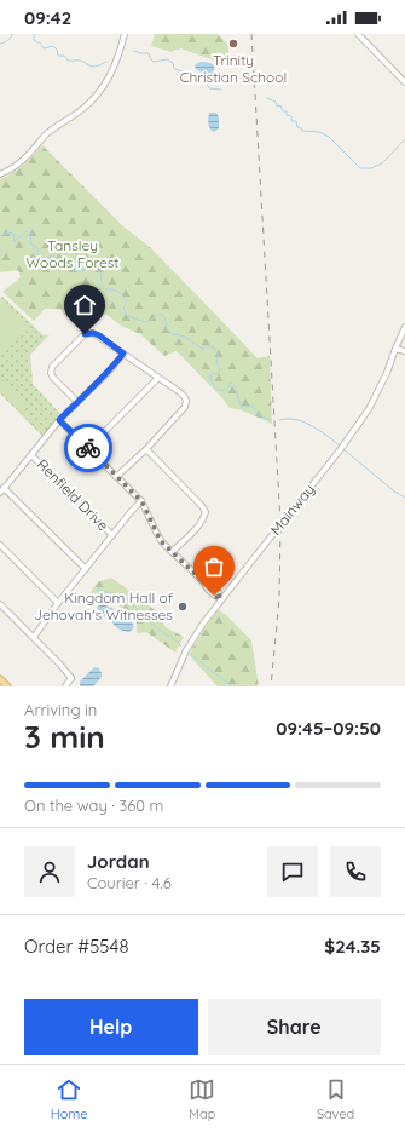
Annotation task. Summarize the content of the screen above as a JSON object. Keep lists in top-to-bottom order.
{
  "streets": {
    "street": ["Renfield Drive", "Mainway"]
  },
  "parks": ["Tansley Woods Forest"],
  "places": ["Trinity Christian School", "Kingdom Hall of Jehovah's Witnesses"],
  "page": {
    "status": "09:42",
    "heading": ["3 min", "Arriving in", "09:45–09:50"],
    "panel": [
      "Jordan",
      "Courier · 4.6",
      "Order #5548",
      "$24.35"
    ],
    "bar": "On the way · 360 m",
    "buttons": ["Help", "Share"],
    "tabs": ["Home", "Map", "Saved"]
  }
}
